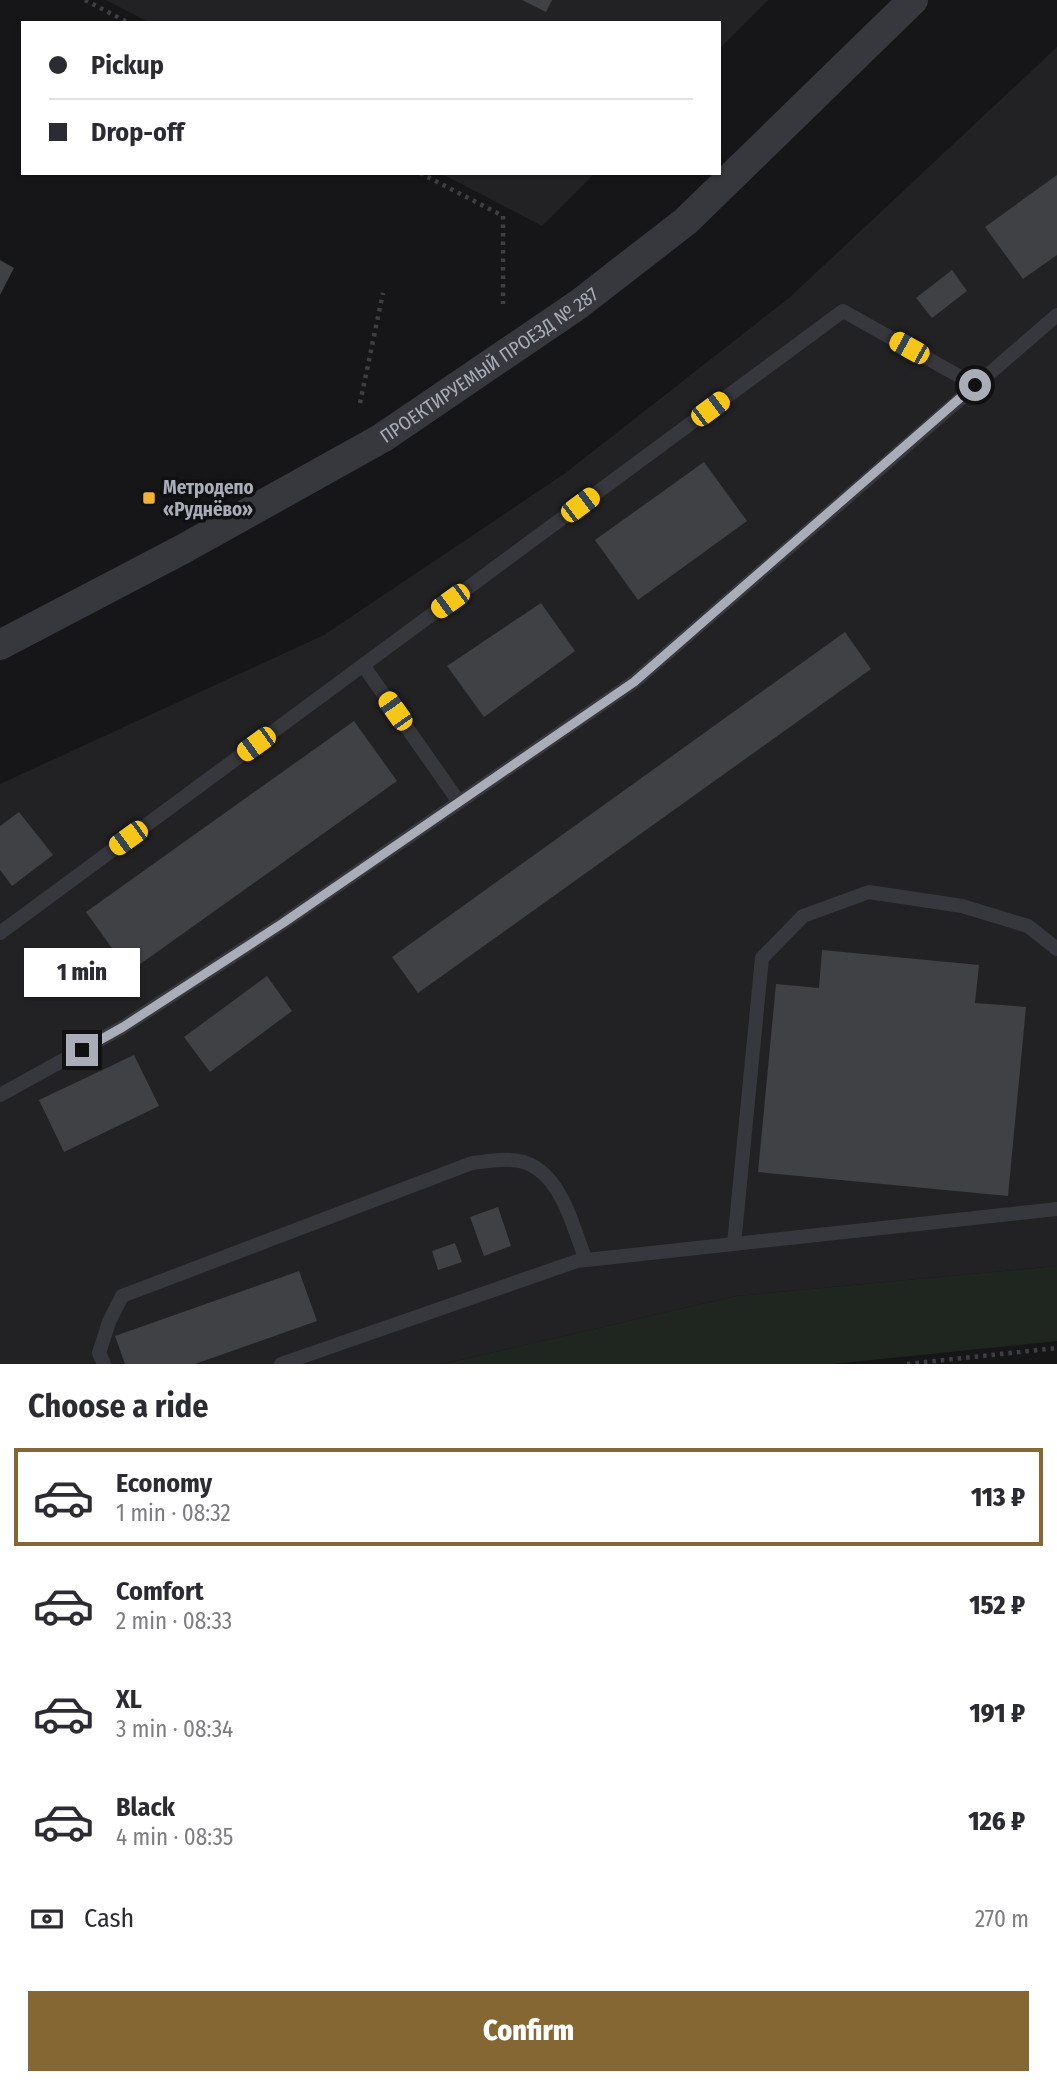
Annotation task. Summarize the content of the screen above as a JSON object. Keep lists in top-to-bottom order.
{
  "streets": {
    "street": ["ПРОЕКТИРУЕМЫЙ ПРОЕЗД № 287"]
  },
  "places": {
    "transit": ["Метродепо «Руднёво»"]
  },
  "page": {
    "banner": ["Pickup", "Drop-off"],
    "bubble": "1 min",
    "heading": "Choose a ride",
    "list": [
      {
        "name": "Economy",
        "note": "1 min · 08:32",
        "value": "113 ₽"
      },
      {
        "name": "Comfort",
        "note": "2 min · 08:33",
        "value": "152 ₽"
      },
      {
        "name": "XL",
        "note": "3 min · 08:34",
        "value": "191 ₽"
      },
      {
        "name": "Black",
        "note": "4 min · 08:35",
        "value": "126 ₽"
      }
    ],
    "pay": ["Cash", "270 m"],
    "buttons": "Confirm"
  }
}
